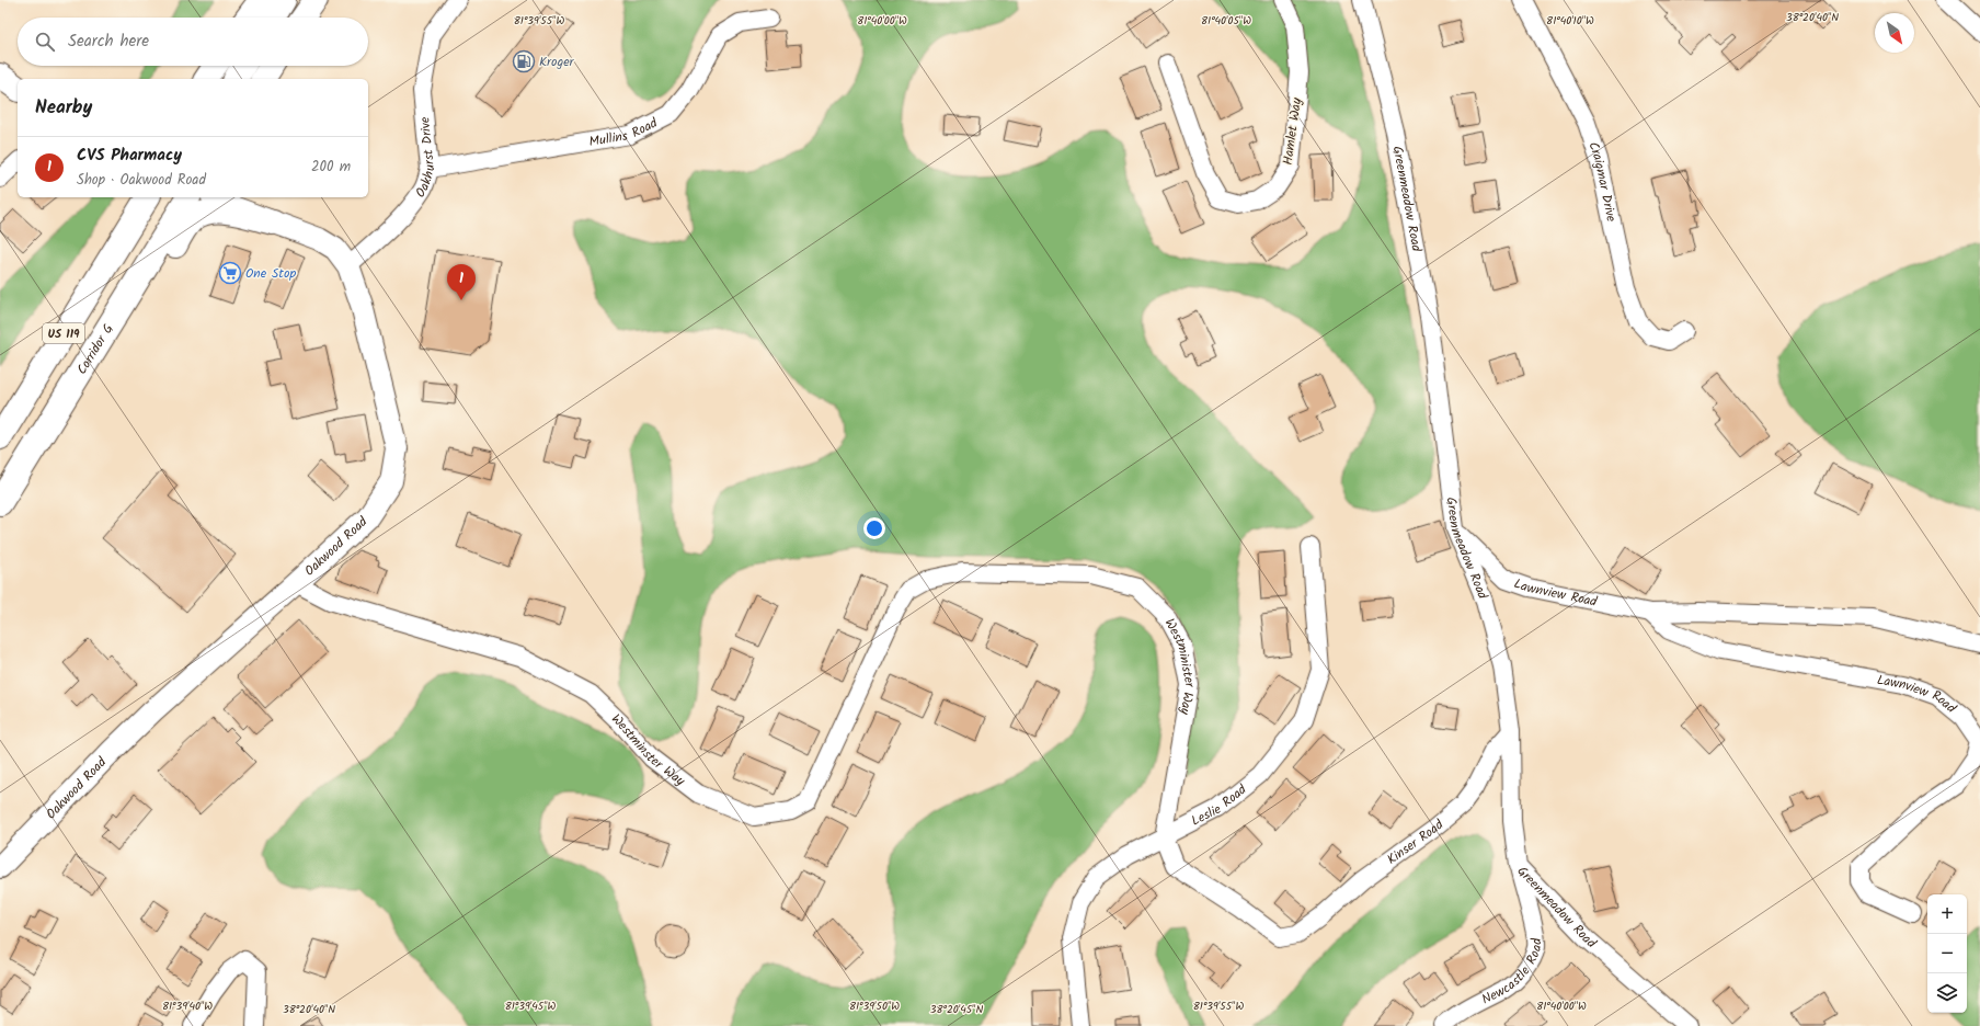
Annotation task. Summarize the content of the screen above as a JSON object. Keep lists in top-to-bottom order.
{
  "streets": {
    "main road": ["US 119", "Corridor G"],
    "street": [
      "Mullins Road",
      "Hamlet Way",
      "Oakhurst Drive",
      "Craigmar Drive",
      "Greenmeadow Road",
      "Oakwood Road",
      "Lawnview Road",
      "Westminister Way",
      "Westminster Way",
      "Leslie Road",
      "Kinser Road",
      "Newcastle Road"
    ]
  },
  "crossings": [
    ["Mullins Road", "Oakhurst Drive"],
    ["Oakhurst Drive", "Oakwood Road"],
    ["Greenmeadow Road", "Lawnview Road"],
    ["Greenmeadow Road", "Kinser Road"],
    ["Greenmeadow Road", "Newcastle Road"],
    ["Oakwood Road", "Westminster Way"],
    ["Westminister Way", "Westminster Way"],
    ["Westminister Way", "Leslie Road"],
    ["Westminister Way", "Kinser Road"],
    ["Leslie Road", "Kinser Road"]
  ],
  "places": {
    "fuel station": ["Kroger"],
    "supermarket": ["One Stop"]
  },
  "north": "bottom right",
  "page": {
    "search": "Search here",
    "heading": "Nearby",
    "list": [
      {
        "mark": "1",
        "name": "CVS Pharmacy",
        "note": "Shop · Oakwood Road",
        "value": "200 m"
      }
    ],
    "pins": "1",
    "map_buttons": ["+", "−"]
  },
  "coordinates": [
    "38°20'40\"N",
    "81°40'00\"W",
    "81°40'05\"W",
    "81°40'10\"W",
    "81°39'55\"W",
    "81°39'40\"W",
    "81°39'45\"W",
    "81°39'50\"W",
    "38°20'45\"N"
  ]
}
